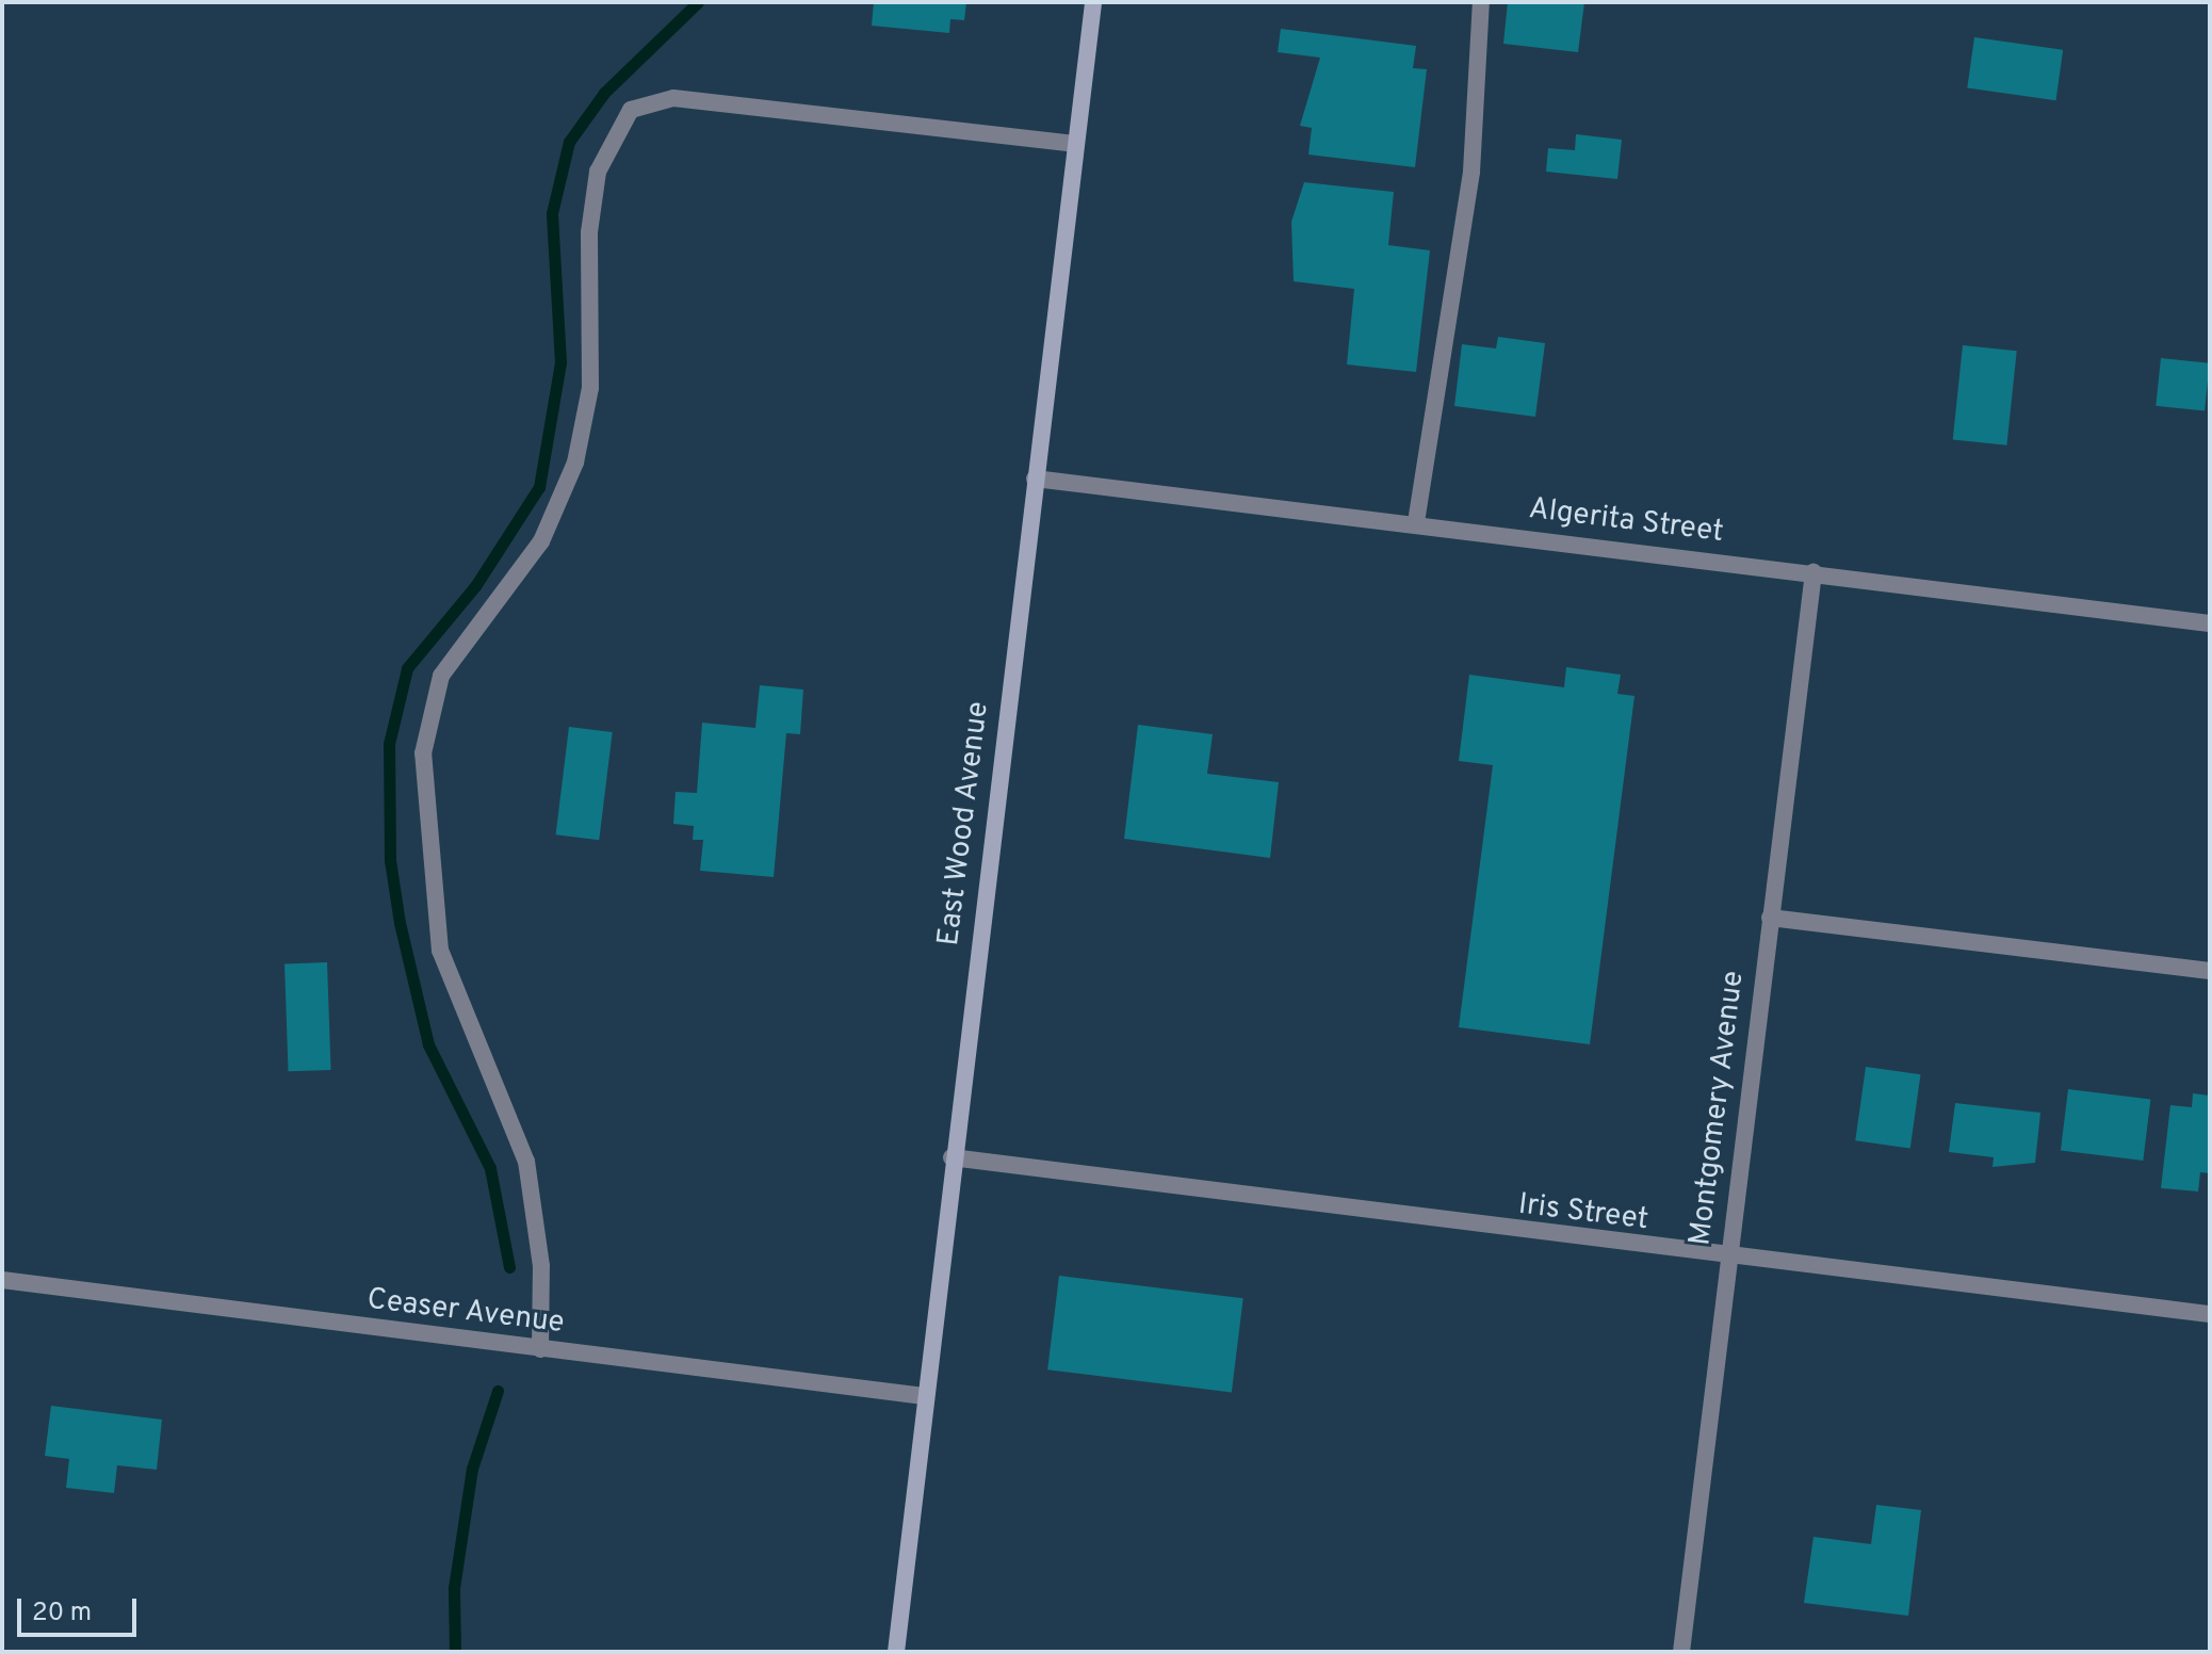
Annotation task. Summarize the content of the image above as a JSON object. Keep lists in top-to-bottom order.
{
  "streets": {
    "main road": ["East Wood Avenue"],
    "street": [
      "Algerita Street",
      "Montgomery Avenue",
      "Iris Street",
      "Ceaser Avenue"
    ]
  },
  "crossings": [
    ["Algerita Street", "East Wood Avenue"],
    ["Algerita Street", "Montgomery Avenue"],
    ["East Wood Avenue", "Iris Street"],
    ["East Wood Avenue", "Ceaser Avenue"],
    ["Montgomery Avenue", "Iris Street"]
  ],
  "scale_bar": "20 m"
}
